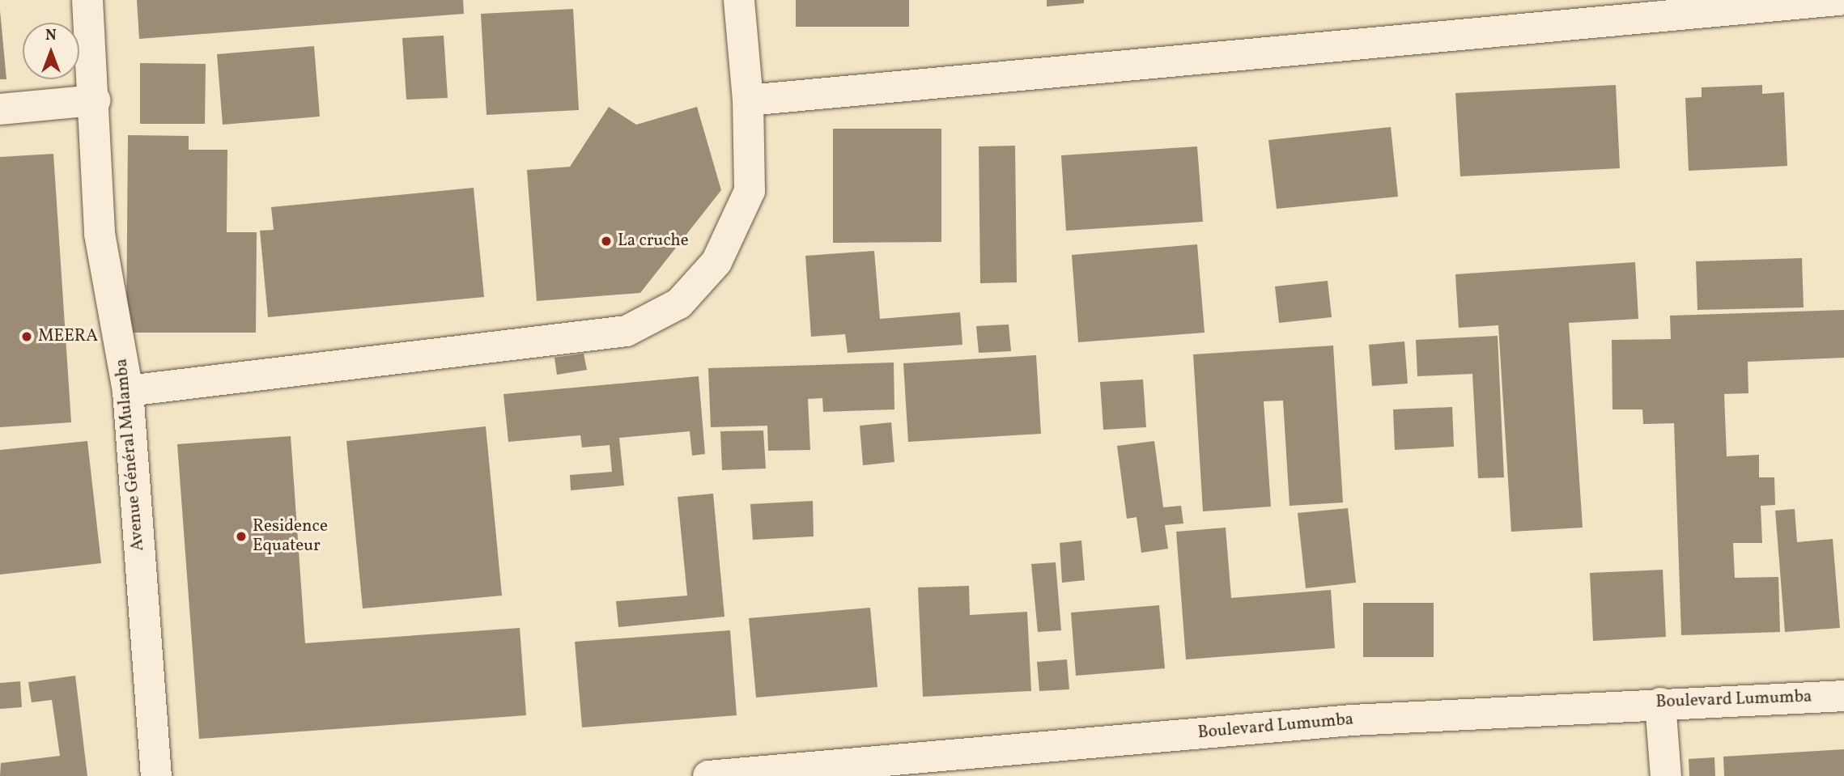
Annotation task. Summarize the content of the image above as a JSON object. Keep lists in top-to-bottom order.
{
  "streets": {
    "street": ["Avenue Général Mulamba", "Boulevard Lumumba"]
  },
  "places": ["La cruche", "MEERA", "Residence Equateur"],
  "north": "top"
}
